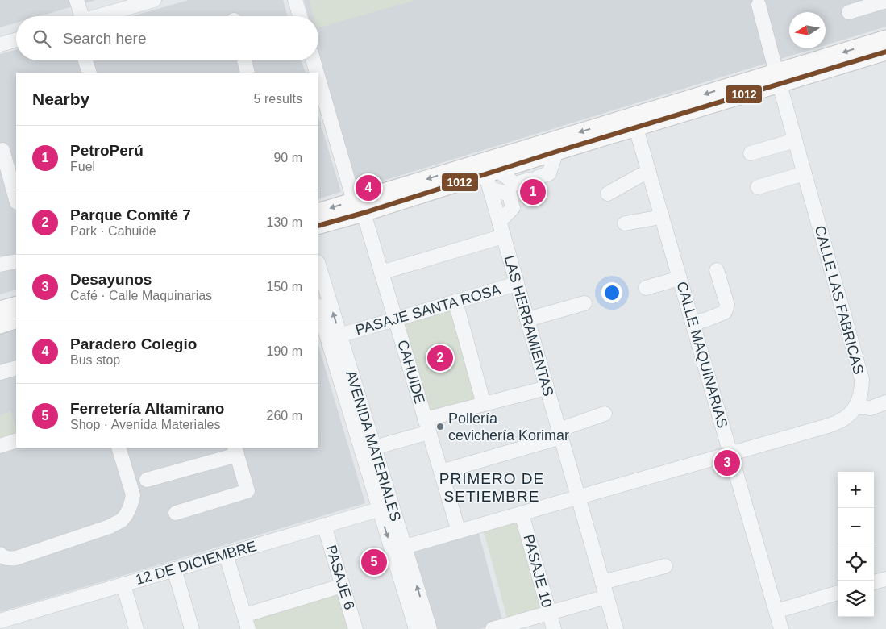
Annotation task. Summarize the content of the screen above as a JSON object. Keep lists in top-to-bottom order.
{
  "streets": {
    "street": [
      "CALLE LAS FABRICAS",
      "PASAJE SANTA ROSA",
      "LAS HERRAMIENTAS",
      "CALLE MAQUINARIAS",
      "CAHUIDE",
      "AVENIDA MATERIALES",
      "12 DE DICIEMBRE",
      "PASAJE 10",
      "PASAJE 6"
    ]
  },
  "crossings": [
    ["CALLE LAS FABRICAS", "LAS HERRAMIENTAS"],
    ["CALLE LAS FABRICAS", "CALLE MAQUINARIAS"],
    ["CALLE LAS FABRICAS", "CAHUIDE"],
    ["CALLE LAS FABRICAS", "AVENIDA MATERIALES"],
    ["CALLE LAS FABRICAS", "PASAJE 10"],
    ["PASAJE SANTA ROSA", "LAS HERRAMIENTAS"],
    ["PASAJE SANTA ROSA", "CAHUIDE"],
    ["PASAJE SANTA ROSA", "AVENIDA MATERIALES"],
    ["AVENIDA MATERIALES", "12 DE DICIEMBRE"],
    ["12 DE DICIEMBRE", "PASAJE 6"]
  ],
  "districts": ["PRIMERO DE SETIEMBRE"],
  "places": ["Pollería cevichería Korimar"],
  "lines": ["transit line 1012"],
  "north": "left",
  "page": {
    "search": "Search here",
    "heading": ["Nearby", "5 results"],
    "list": [
      {
        "mark": "1",
        "name": "PetroPerú",
        "note": "Fuel",
        "value": "90 m"
      },
      {
        "mark": "2",
        "name": "Parque Comité 7",
        "note": "Park · Cahuide",
        "value": "130 m"
      },
      {
        "mark": "3",
        "name": "Desayunos",
        "note": "Café · Calle Maquinarias",
        "value": "150 m"
      },
      {
        "mark": "4",
        "name": "Paradero Colegio",
        "note": "Bus stop",
        "value": "190 m"
      },
      {
        "mark": "5",
        "name": "Ferretería Altamirano",
        "note": "Shop · Avenida Materiales",
        "value": "260 m"
      }
    ],
    "pins": [
      "4",
      "1",
      "2",
      "3",
      "5"
    ],
    "map_buttons": ["+", "−"]
  }
}
